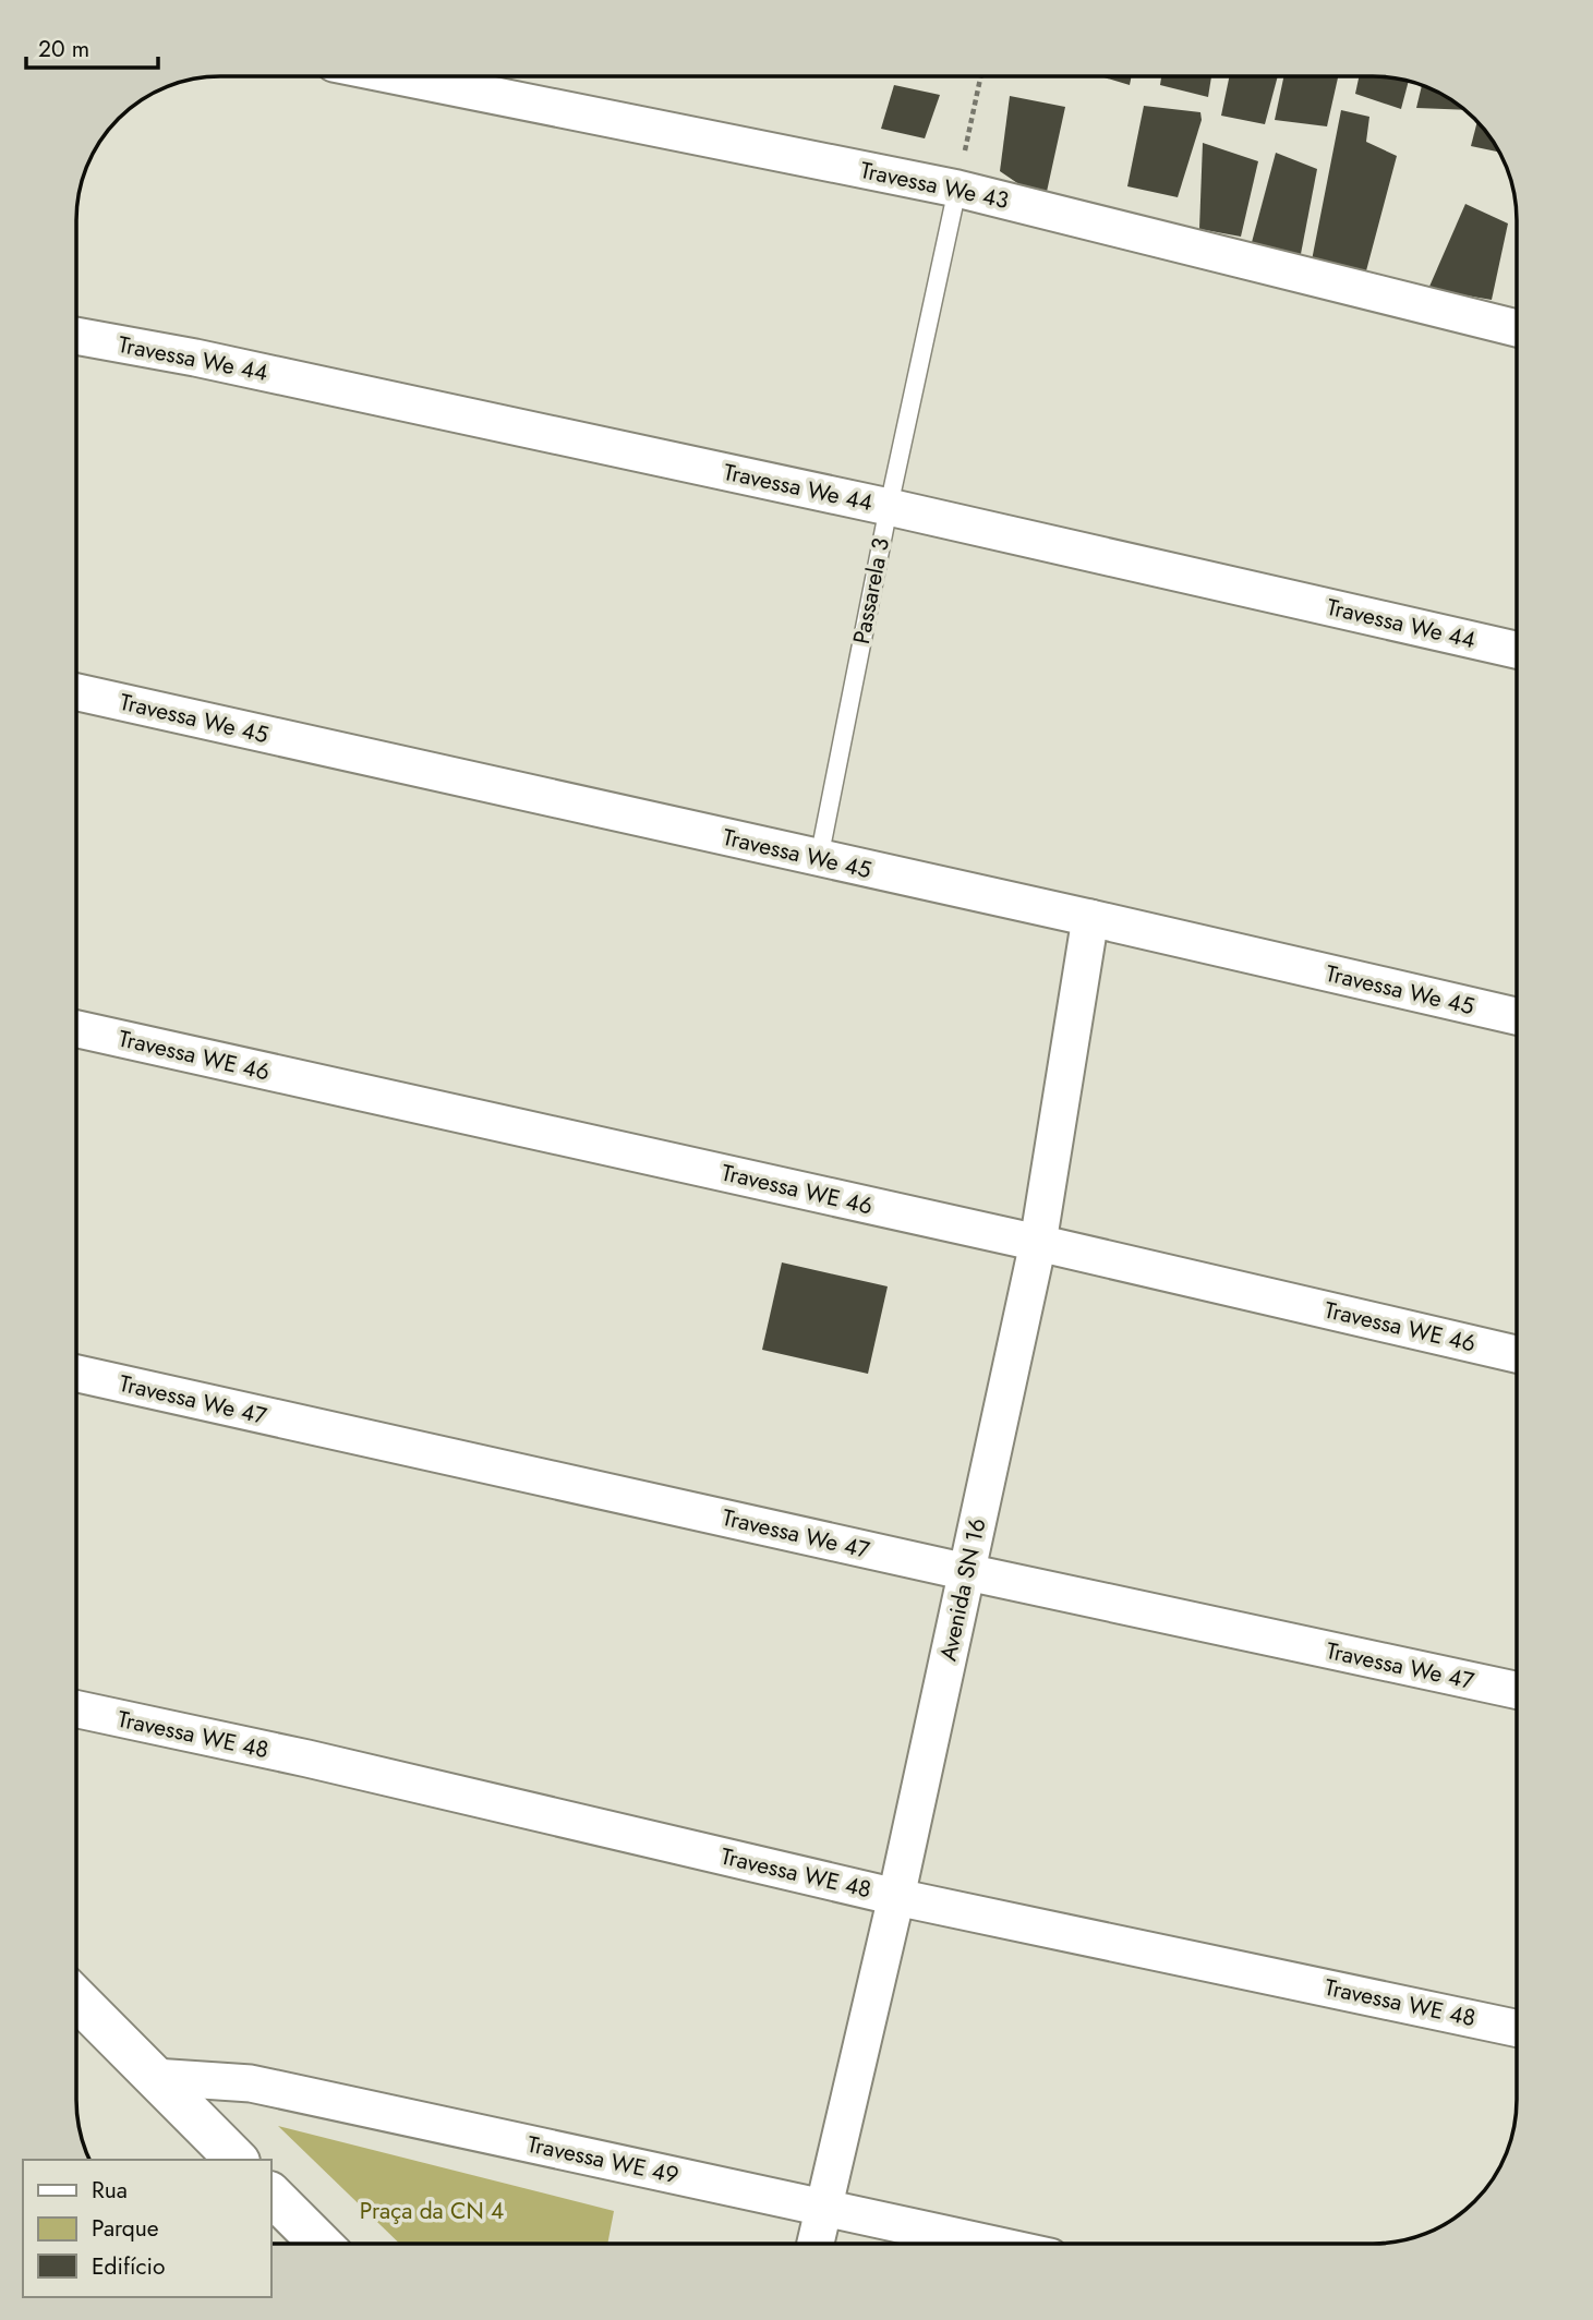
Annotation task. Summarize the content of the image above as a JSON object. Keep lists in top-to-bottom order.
{
  "streets": {
    "street": [
      "Travessa We 43",
      "Travessa We 44",
      "Travessa We 45",
      "Travessa WE 46",
      "Travessa We 47",
      "Avenida SN 16",
      "Travessa WE 48",
      "Travessa WE 49"
    ],
    "lane": ["Passarela 3"]
  },
  "crossings": [
    ["Travessa We 43", "Passarela 3"],
    ["Travessa We 44", "Passarela 3"],
    ["Passarela 3", "Travessa We 45"],
    ["Travessa We 45", "Avenida SN 16"],
    ["Travessa WE 46", "Avenida SN 16"],
    ["Travessa We 47", "Avenida SN 16"],
    ["Avenida SN 16", "Travessa WE 48"],
    ["Avenida SN 16", "Travessa WE 49"]
  ],
  "parks": ["Praça da CN 4"],
  "legend": ["Rua", "Parque", "Edifício"],
  "scale_bar": "20 m"
}
